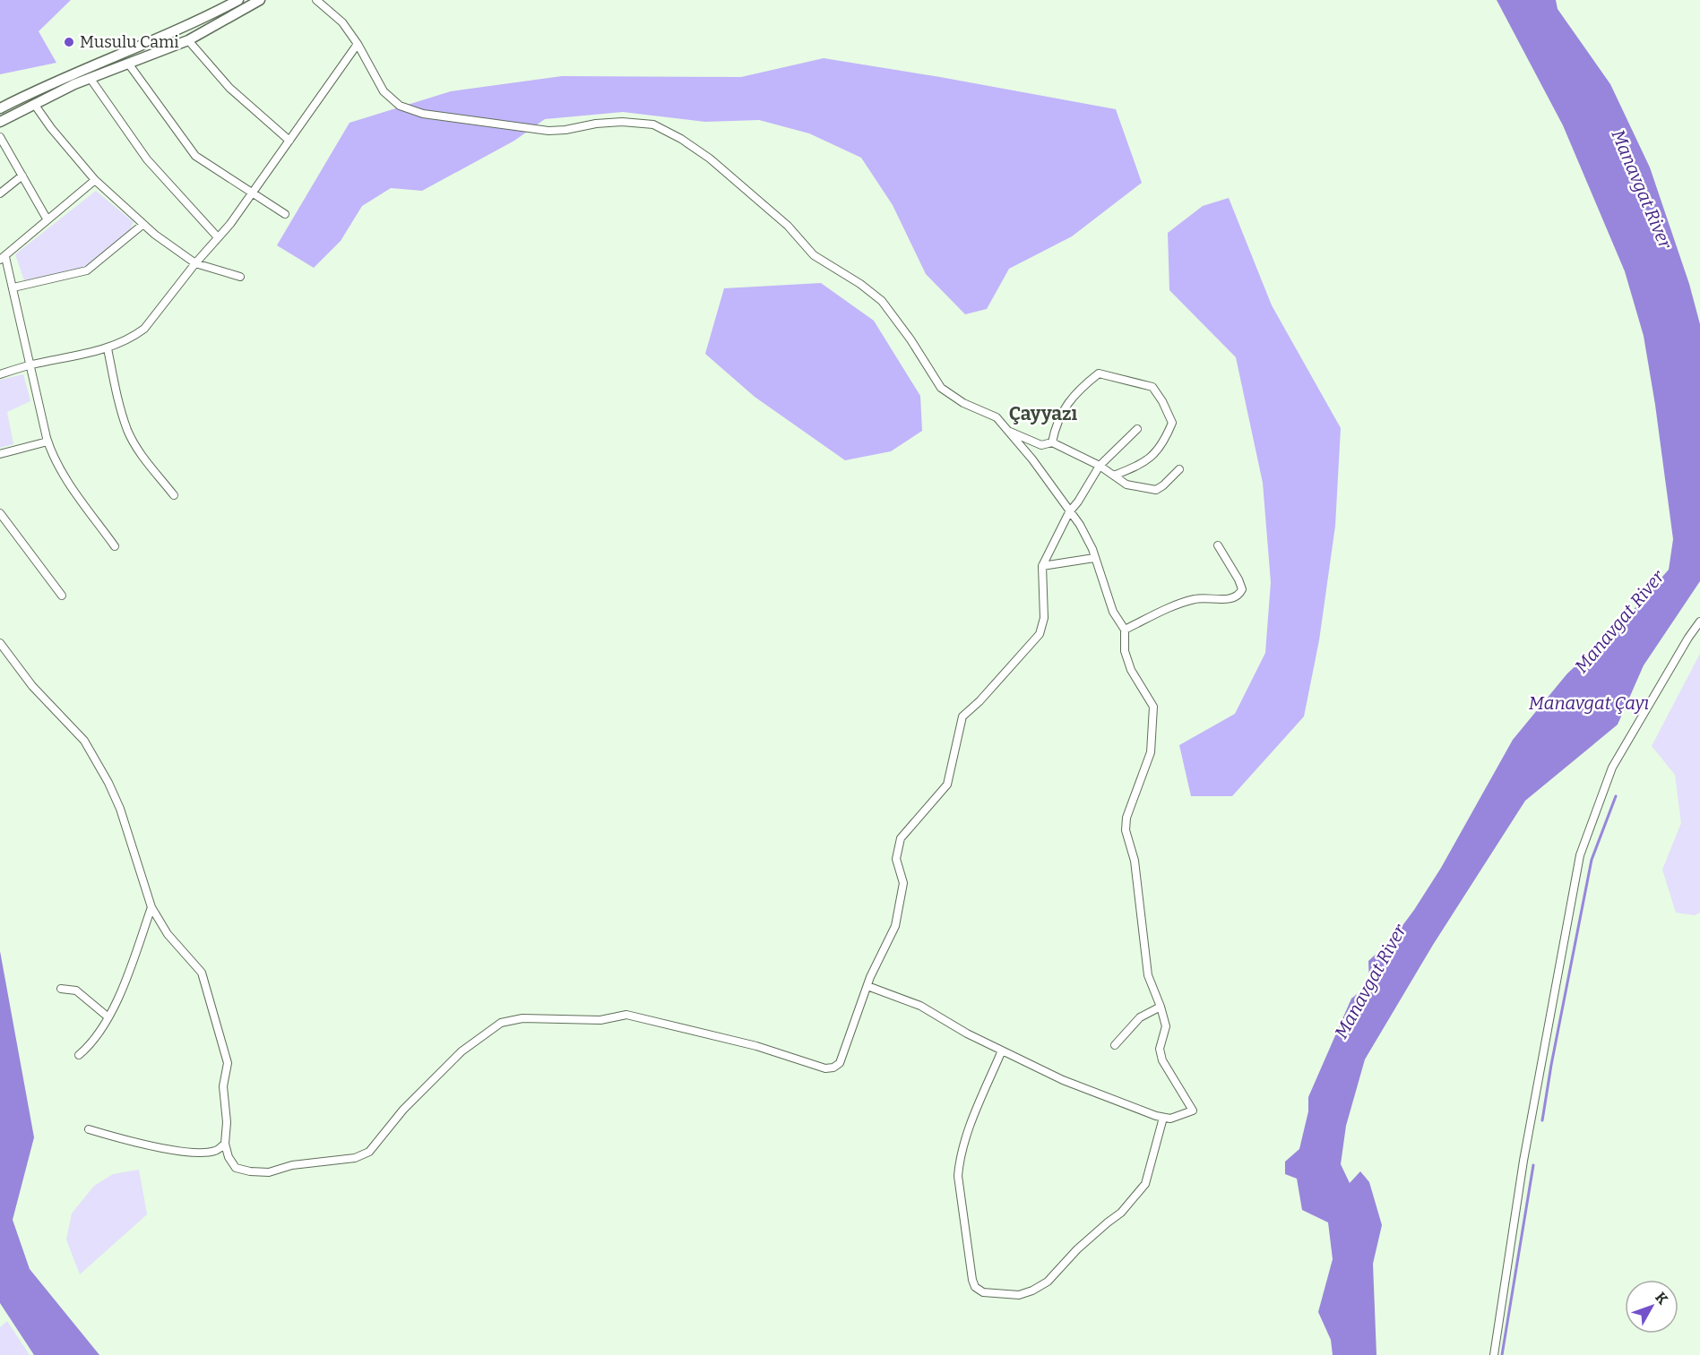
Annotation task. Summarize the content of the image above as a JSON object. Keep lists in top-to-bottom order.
{
  "districts": ["Çayyazı"],
  "water": ["Manavgat River", "Manavgat Çayı"],
  "places": ["Musulu Cami"],
  "north": "top right"
}
